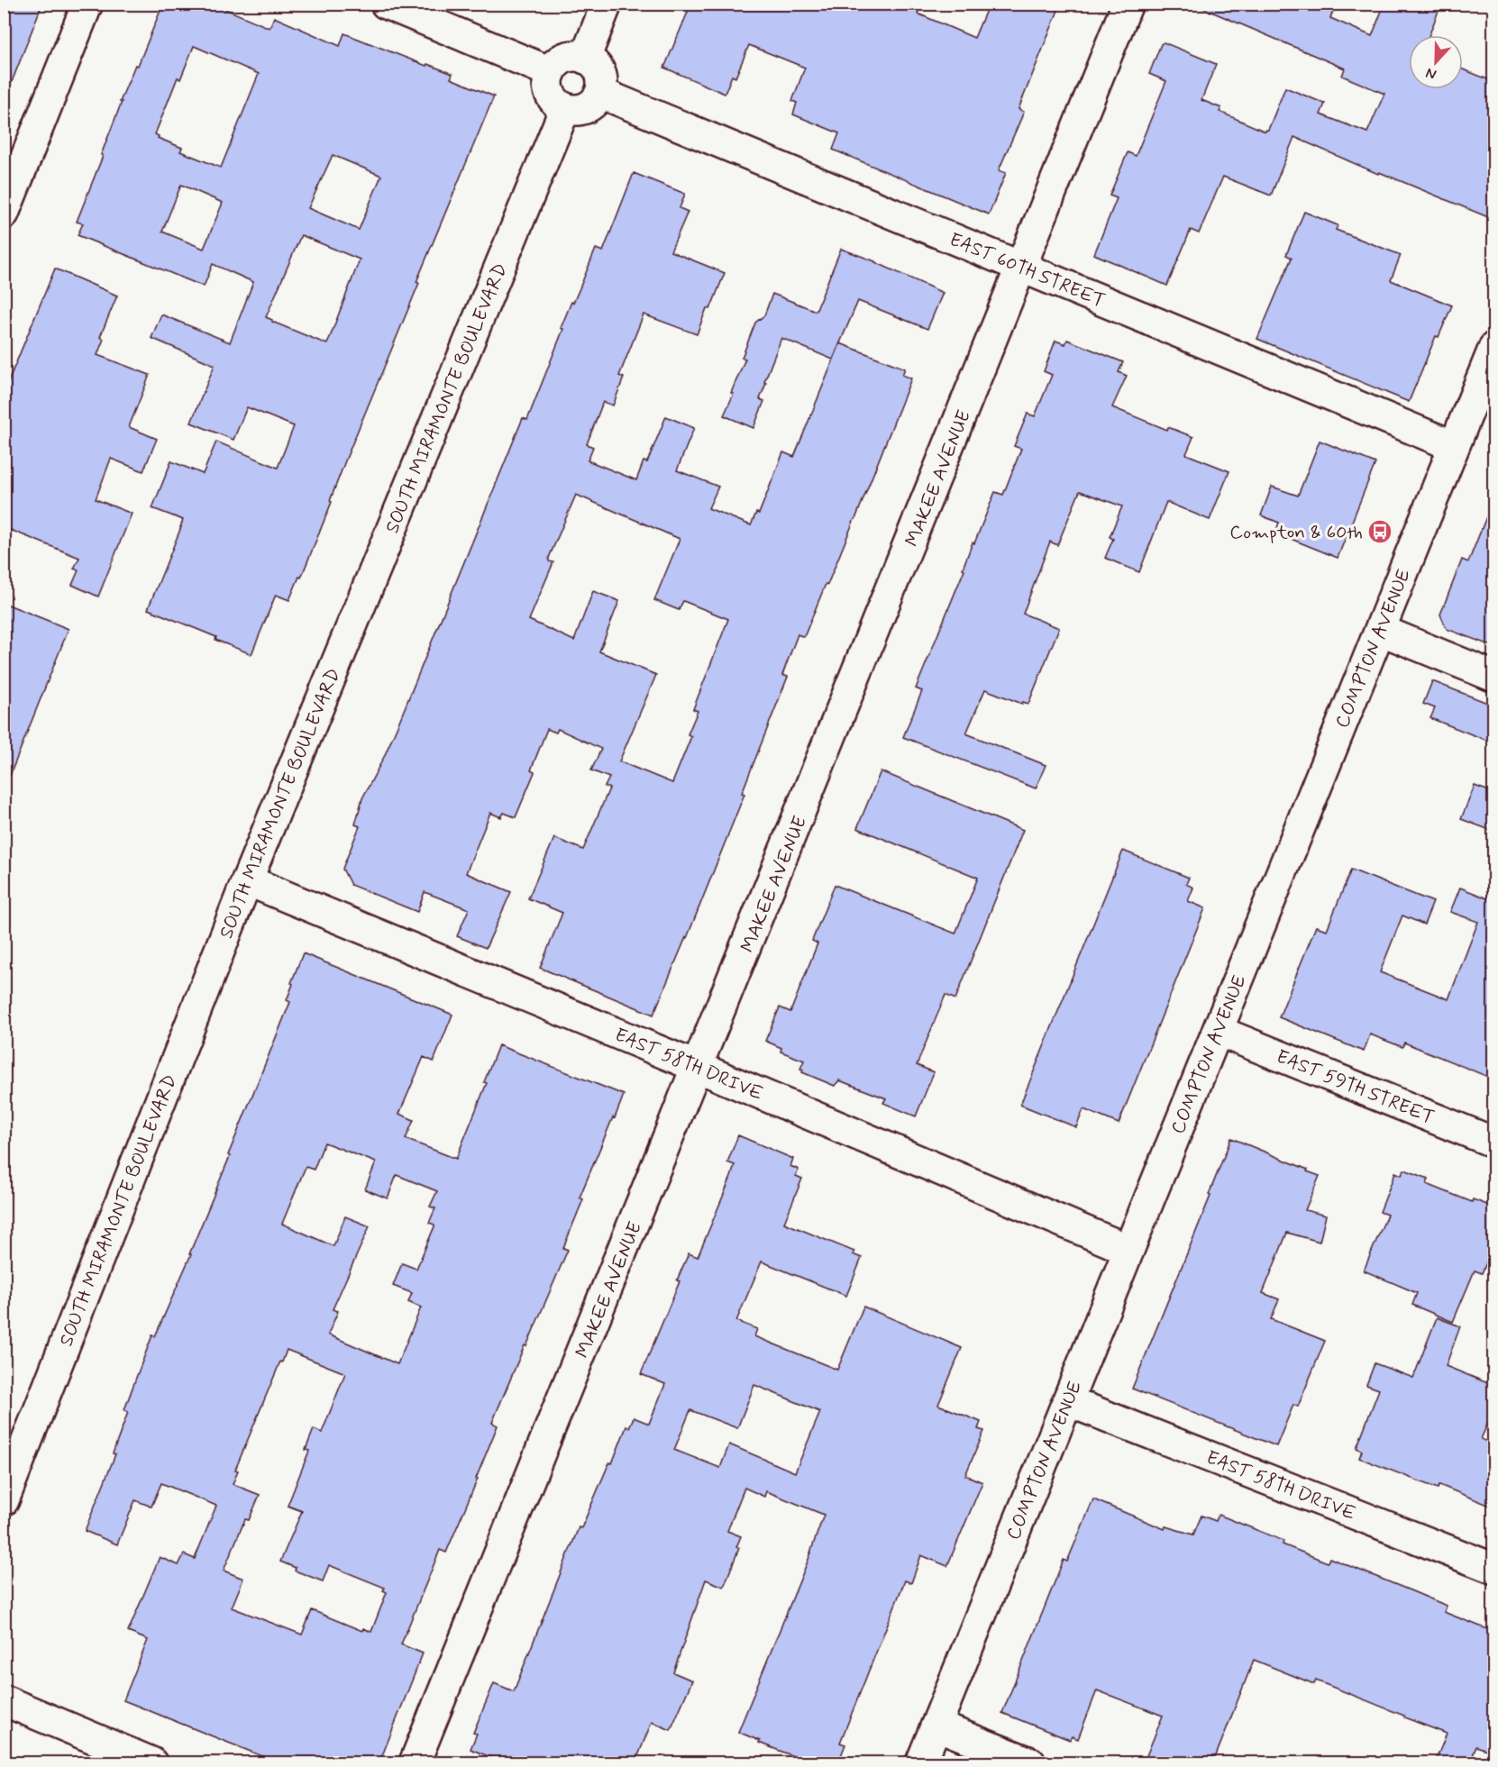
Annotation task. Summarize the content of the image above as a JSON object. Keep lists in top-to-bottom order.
{
  "streets": {
    "street": [
      "EAST 60TH STREET",
      "SOUTH MIRAMONTE BOULEVARD",
      "MAKEE AVENUE",
      "COMPTON AVENUE",
      "EAST 58TH DRIVE",
      "EAST 59TH STREET"
    ]
  },
  "crossings": [
    ["EAST 60TH STREET", "SOUTH MIRAMONTE BOULEVARD"],
    ["EAST 60TH STREET", "MAKEE AVENUE"],
    ["EAST 60TH STREET", "COMPTON AVENUE"],
    ["SOUTH MIRAMONTE BOULEVARD", "EAST 58TH DRIVE"],
    ["MAKEE AVENUE", "EAST 58TH DRIVE"],
    ["COMPTON AVENUE", "EAST 58TH DRIVE"],
    ["COMPTON AVENUE", "EAST 59TH STREET"]
  ],
  "places": {
    "bus stop": ["Compton & 60th"]
  },
  "north": "bottom"
}
